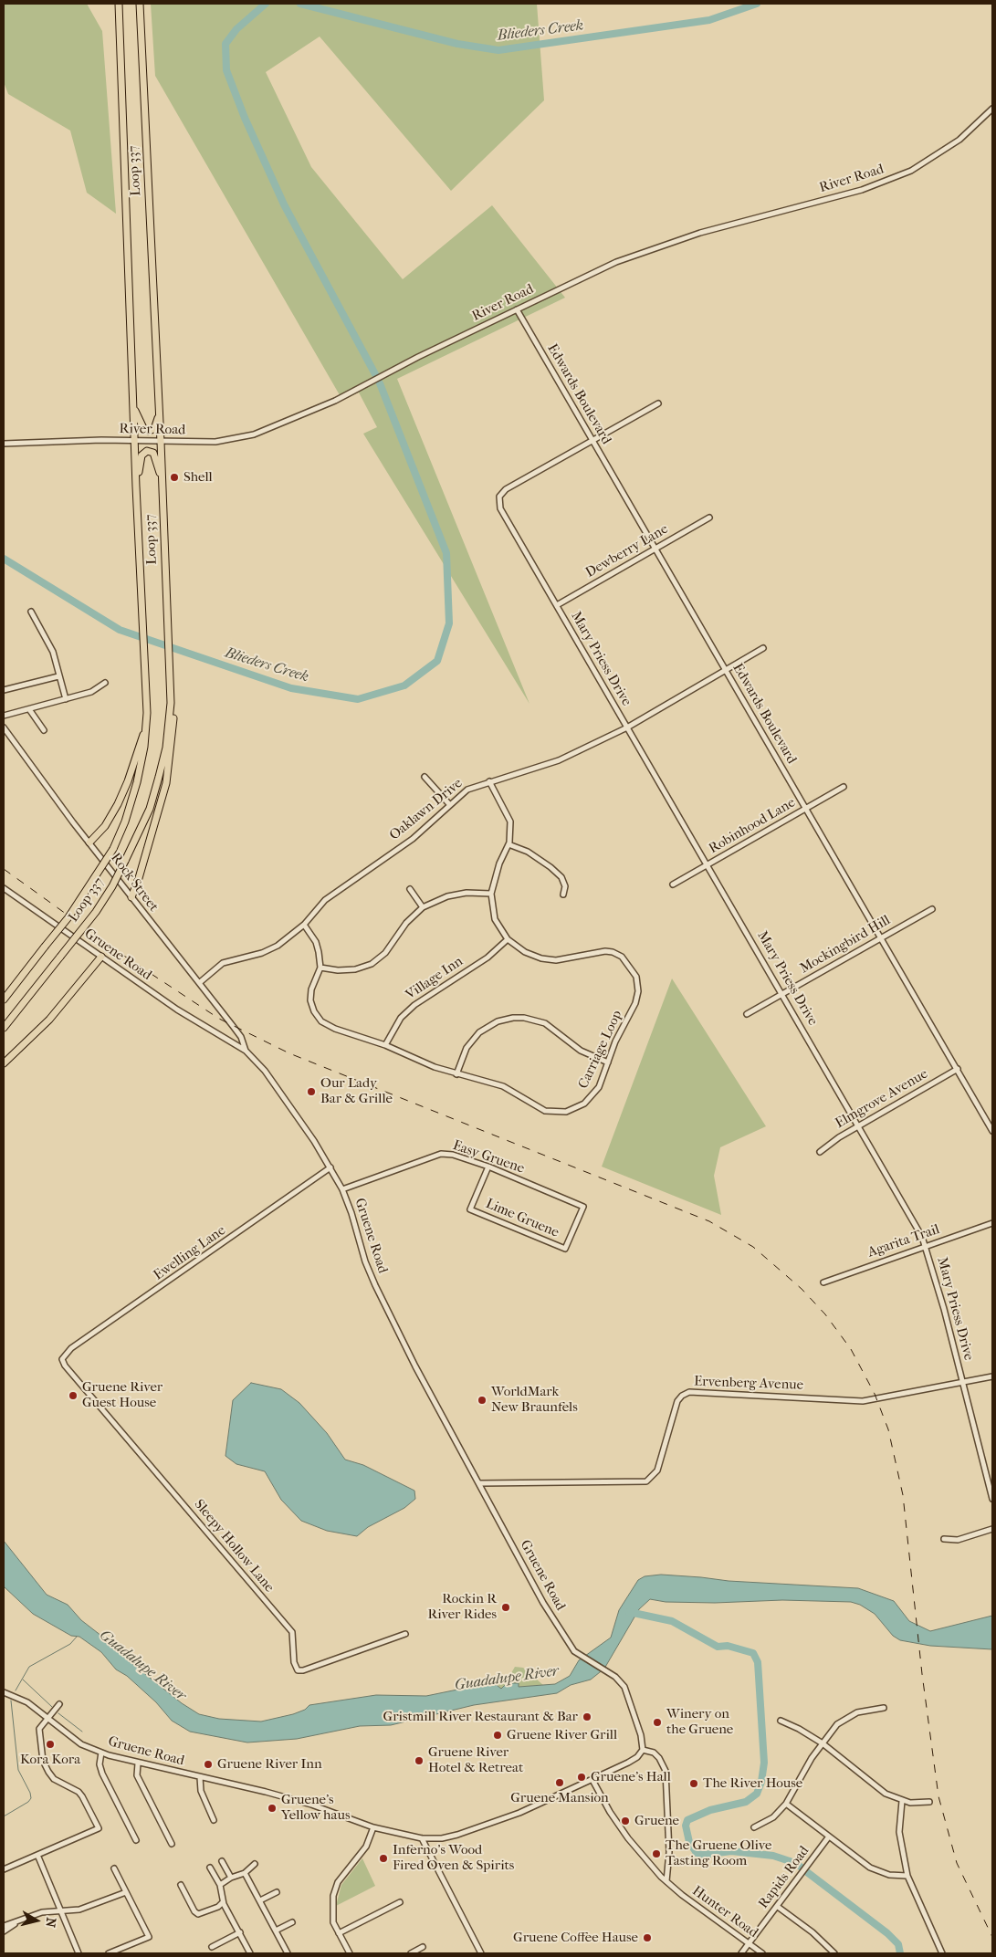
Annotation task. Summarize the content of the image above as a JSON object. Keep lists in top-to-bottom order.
{
  "streets": {
    "main road": ["Loop 337"],
    "street": [
      "River Road",
      "Edwards Boulevard",
      "Dewberry Lane",
      "Mary Priess Drive",
      "Oaklawn Drive",
      "Robinhood Lane",
      "Rock Street",
      "Mockingbird Hill",
      "Gruene Road",
      "Village Inn",
      "Carriage Loop",
      "Elmgrove Avenue",
      "Easy Gruene",
      "Lime Gruene",
      "Agarita Trail",
      "Ewelling Lane",
      "Ervenberg Avenue",
      "Sleepy Hollow Lane",
      "Rapids Road",
      "Hunter Road"
    ]
  },
  "crossings": [
    ["Loop 337", "River Road"],
    ["River Road", "Edwards Boulevard"],
    ["Edwards Boulevard", "Dewberry Lane"],
    ["Edwards Boulevard", "Mary Priess Drive"],
    ["Edwards Boulevard", "Oaklawn Drive"],
    ["Edwards Boulevard", "Robinhood Lane"],
    ["Edwards Boulevard", "Mockingbird Hill"],
    ["Edwards Boulevard", "Elmgrove Avenue"],
    ["Dewberry Lane", "Mary Priess Drive"],
    ["Mary Priess Drive", "Oaklawn Drive"],
    ["Mary Priess Drive", "Robinhood Lane"],
    ["Mary Priess Drive", "Mockingbird Hill"],
    ["Mary Priess Drive", "Elmgrove Avenue"],
    ["Mary Priess Drive", "Agarita Trail"],
    ["Mary Priess Drive", "Ervenberg Avenue"],
    ["Oaklawn Drive", "Rock Street"],
    ["Oaklawn Drive", "Carriage Loop"],
    ["Rock Street", "Gruene Road"],
    ["Gruene Road", "Easy Gruene"],
    ["Gruene Road", "Ewelling Lane"],
    ["Gruene Road", "Ervenberg Avenue"],
    ["Gruene Road", "Hunter Road"],
    ["Village Inn", "Carriage Loop"],
    ["Easy Gruene", "Lime Gruene"],
    ["Ewelling Lane", "Sleepy Hollow Lane"],
    ["Rapids Road", "Hunter Road"]
  ],
  "water": ["Blieders Creek", "Guadalupe River"],
  "places": [
    "Shell",
    "Our Lady Bar & Grille",
    "Gruene River Guest House",
    "WorldMark New Braunfels",
    "Rockin R River Rides",
    "Gristmill River Restaurant & Bar",
    "Winery on the Gruene",
    "Gruene River Grill",
    "Kora Kora",
    "Gruene River Hotel & Retreat",
    "Gruene River Inn",
    "Gruene's Hall",
    "Gruene Mansion",
    "The River House",
    "Gruene's Yellow haus",
    "Gruene",
    "The Gruene Olive Tasting Room",
    "Inferno's Wood Fired Oven & Spirits",
    "Gruene Coffee Hause"
  ],
  "north": "right"
}
